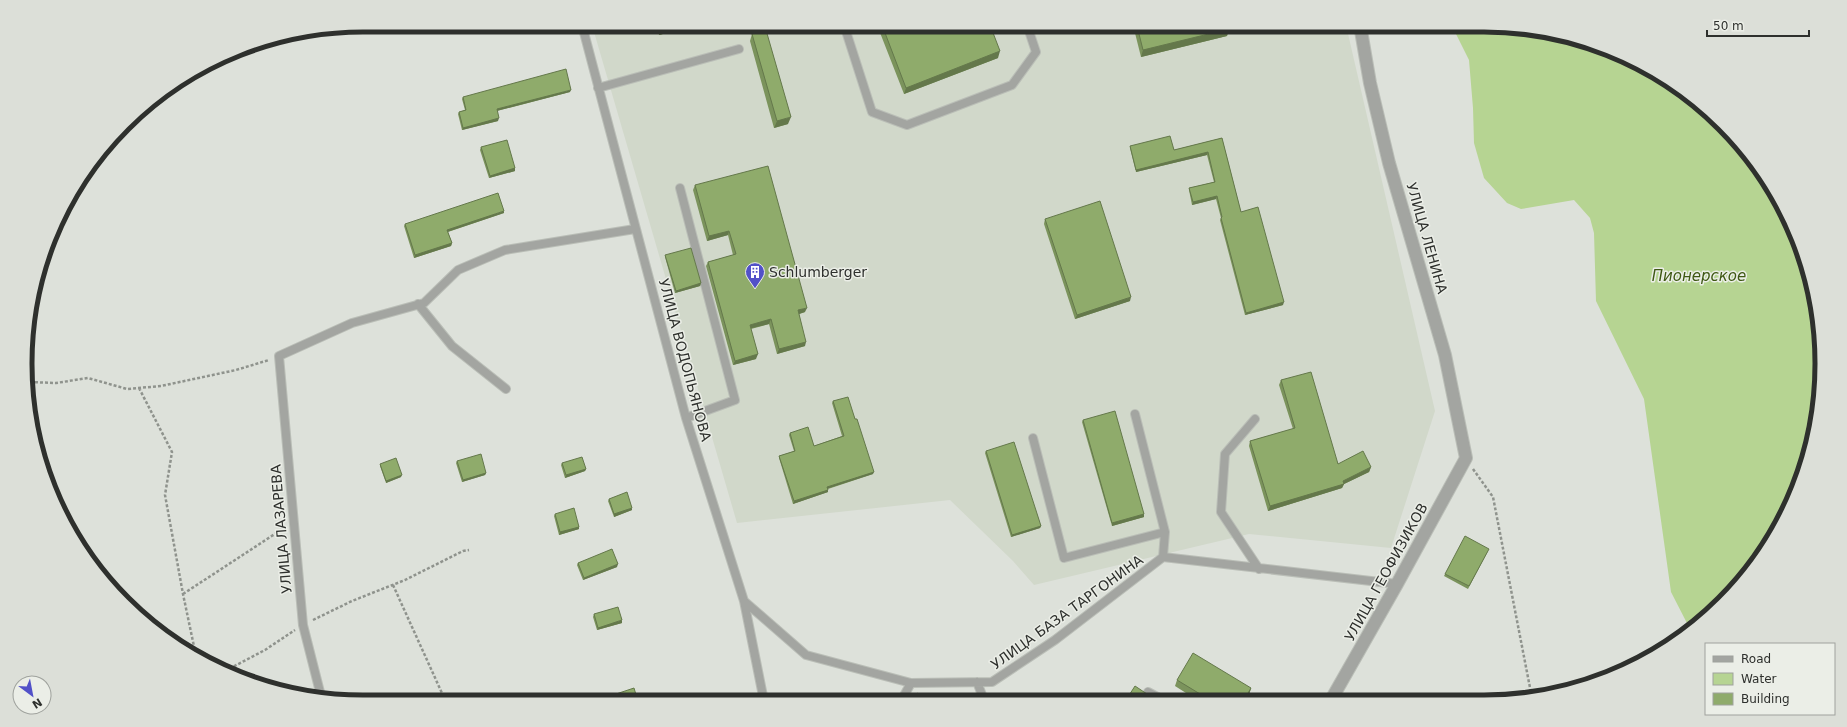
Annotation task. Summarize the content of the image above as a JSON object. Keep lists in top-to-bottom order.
{
  "streets": {
    "street": ["УЛИЦА ЛЕНИНА", "УЛИЦА ГЕОФИЗИКОВ"],
    "lane": ["УЛИЦА ВОДОПЬЯНОВА", "УЛИЦА ЛАЗАРЕВА", "УЛИЦА БАЗА ТАРГОНИНА"]
  },
  "crossings": [
    ["УЛИЦА ЛЕНИНА", "УЛИЦА ГЕОФИЗИКОВ"],
    ["УЛИЦА ВОДОПЬЯНОВА", "УЛИЦА БАЗА ТАРГОНИНА"]
  ],
  "water": ["Пионерское"],
  "places": {
    "building": ["Schlumberger"]
  },
  "legend": ["Road", "Water", "Building"],
  "scale_bar": "50 m",
  "north": "bottom right"
}
